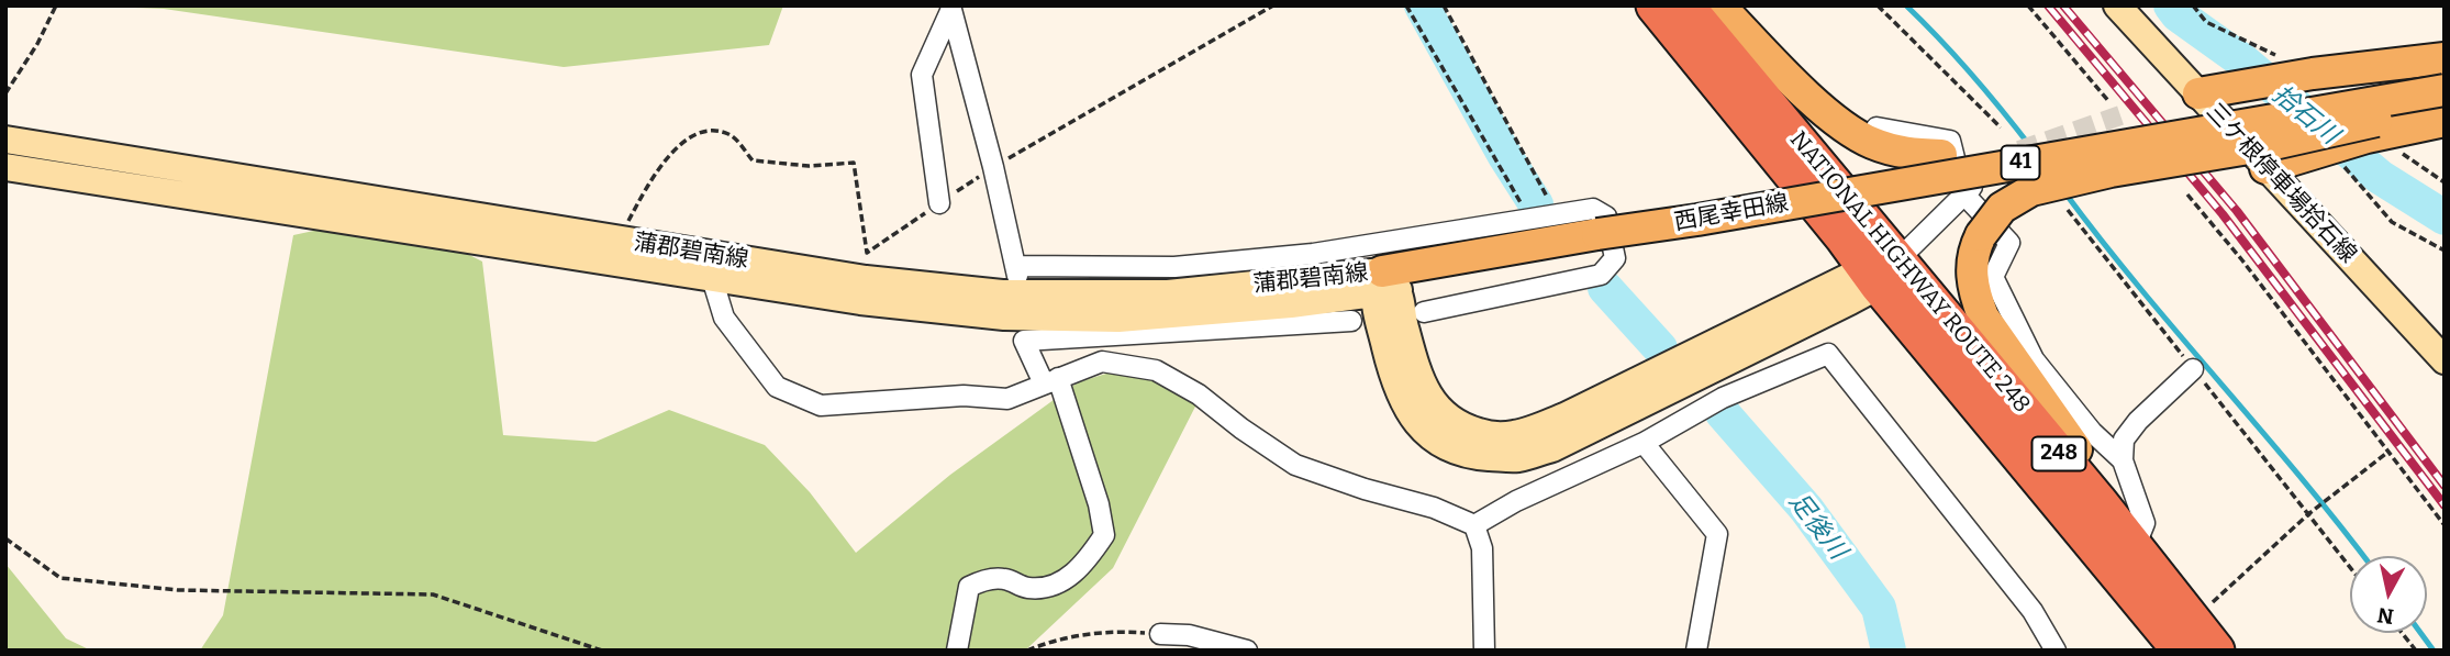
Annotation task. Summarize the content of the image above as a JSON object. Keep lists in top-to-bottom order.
{
  "streets": {
    "highway": ["NATIONAL HIGHWAY ROUTE 248", "248"],
    "main road": [
      "41",
      "三ケ根停車場拾石線",
      "西尾幸田線",
      "蒲郡碧南線"
    ]
  },
  "crossings": [
    ["41", "NATIONAL HIGHWAY ROUTE 248"],
    ["西尾幸田線", "蒲郡碧南線"],
    ["蒲郡碧南線", "NATIONAL HIGHWAY ROUTE 248"]
  ],
  "water": ["拾石川", "足後川"],
  "north": "bottom"
}
